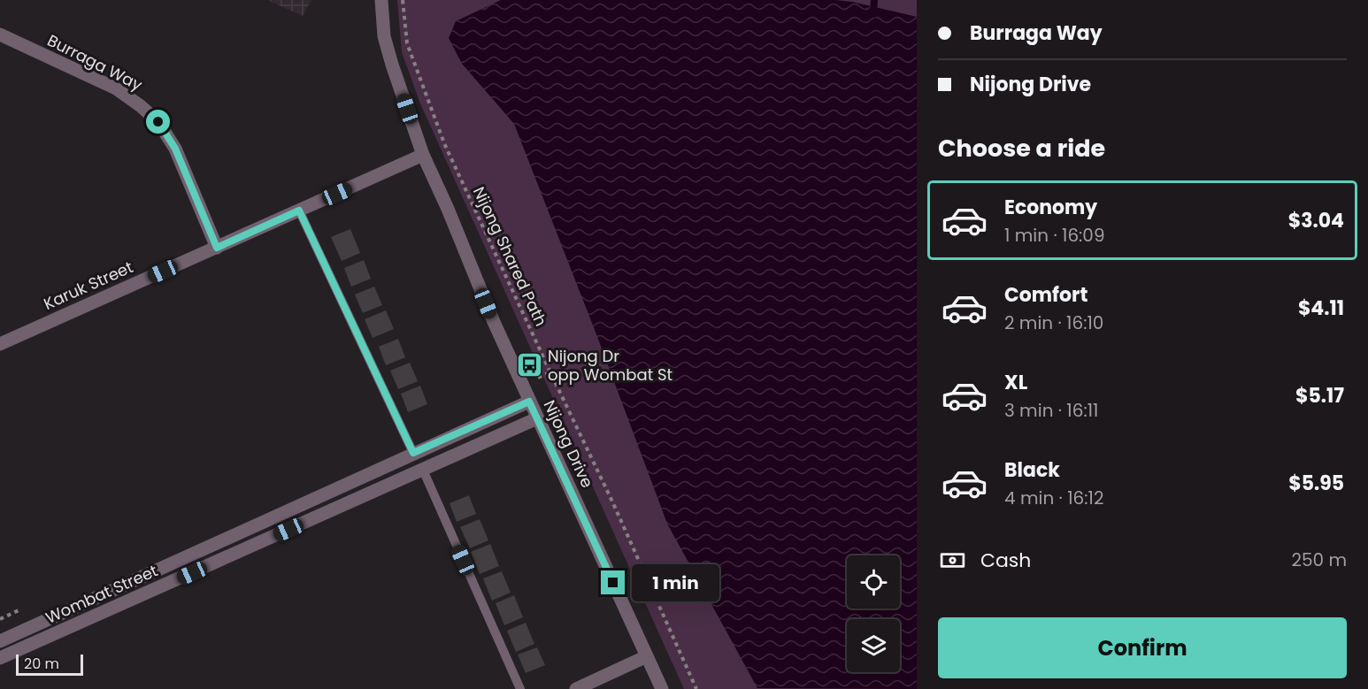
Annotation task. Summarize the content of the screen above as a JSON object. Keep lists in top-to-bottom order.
{
  "streets": {
    "street": [
      "Burraga Way",
      "Karuk Street",
      "Nijong Drive",
      "Wombat Street"
    ],
    "path": ["Nijong Shared Path"]
  },
  "crossings": [
    ["Burraga Way", "Karuk Street"],
    ["Karuk Street", "Nijong Drive"],
    ["Nijong Drive", "Wombat Street"]
  ],
  "places": {
    "bus stop": ["Nijong Dr opp Wombat St"]
  },
  "scale_bar": "20 m",
  "page": {
    "banner": ["Burraga Way", "Nijong Drive"],
    "heading": "Choose a ride",
    "list": [
      {
        "name": "Economy",
        "note": "1 min · 16:09",
        "value": "$3.04"
      },
      {
        "name": "Comfort",
        "note": "2 min · 16:10",
        "value": "$4.11"
      },
      {
        "name": "XL",
        "note": "3 min · 16:11",
        "value": "$5.17"
      },
      {
        "name": "Black",
        "note": "4 min · 16:12",
        "value": "$5.95"
      }
    ],
    "pay": ["Cash", "250 m"],
    "bubble": "1 min",
    "buttons": "Confirm",
    "scale": "20 m"
  }
}
